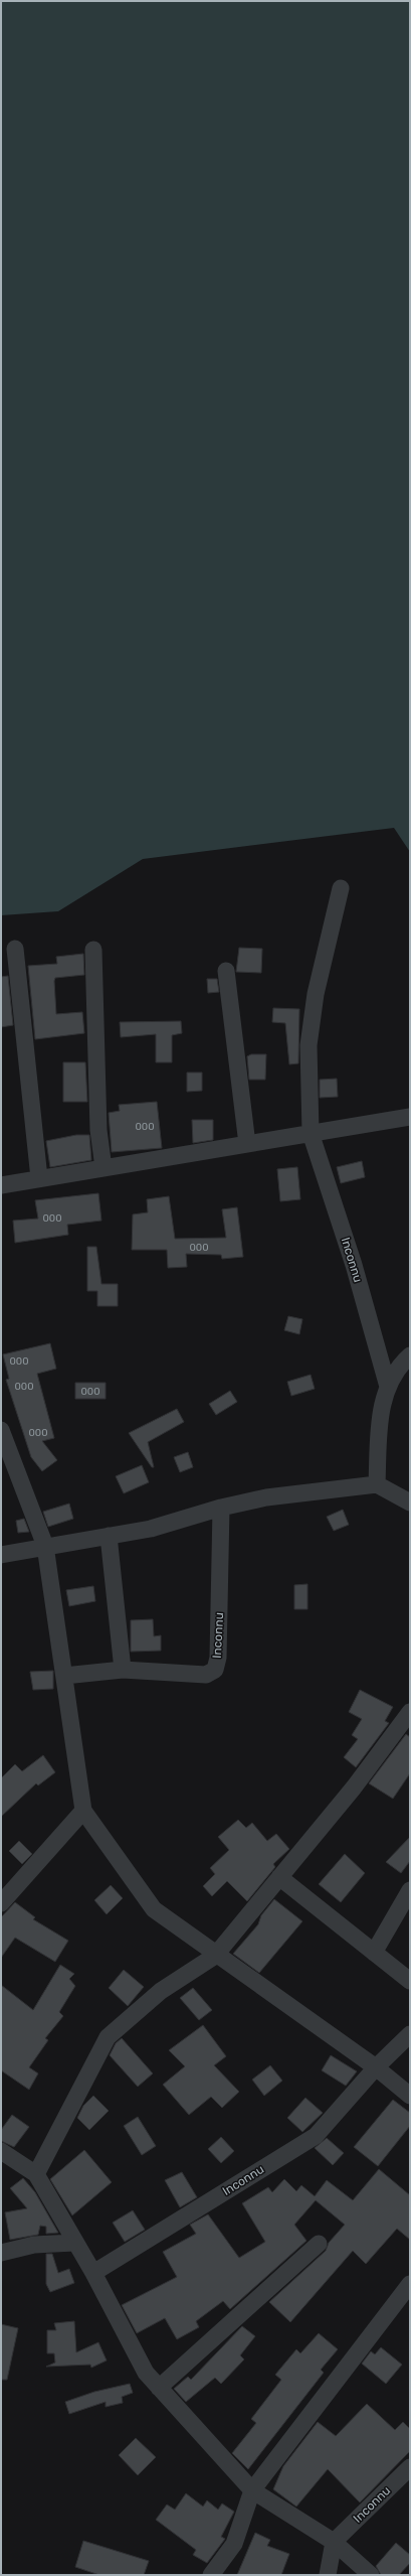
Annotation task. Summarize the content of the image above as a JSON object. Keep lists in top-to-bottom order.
{
  "streets": {
    "street": ["Inconnu"]
  },
  "house_numbers": [
    "000",
    "000",
    "000",
    "000",
    "000",
    "000",
    "000"
  ]
}
